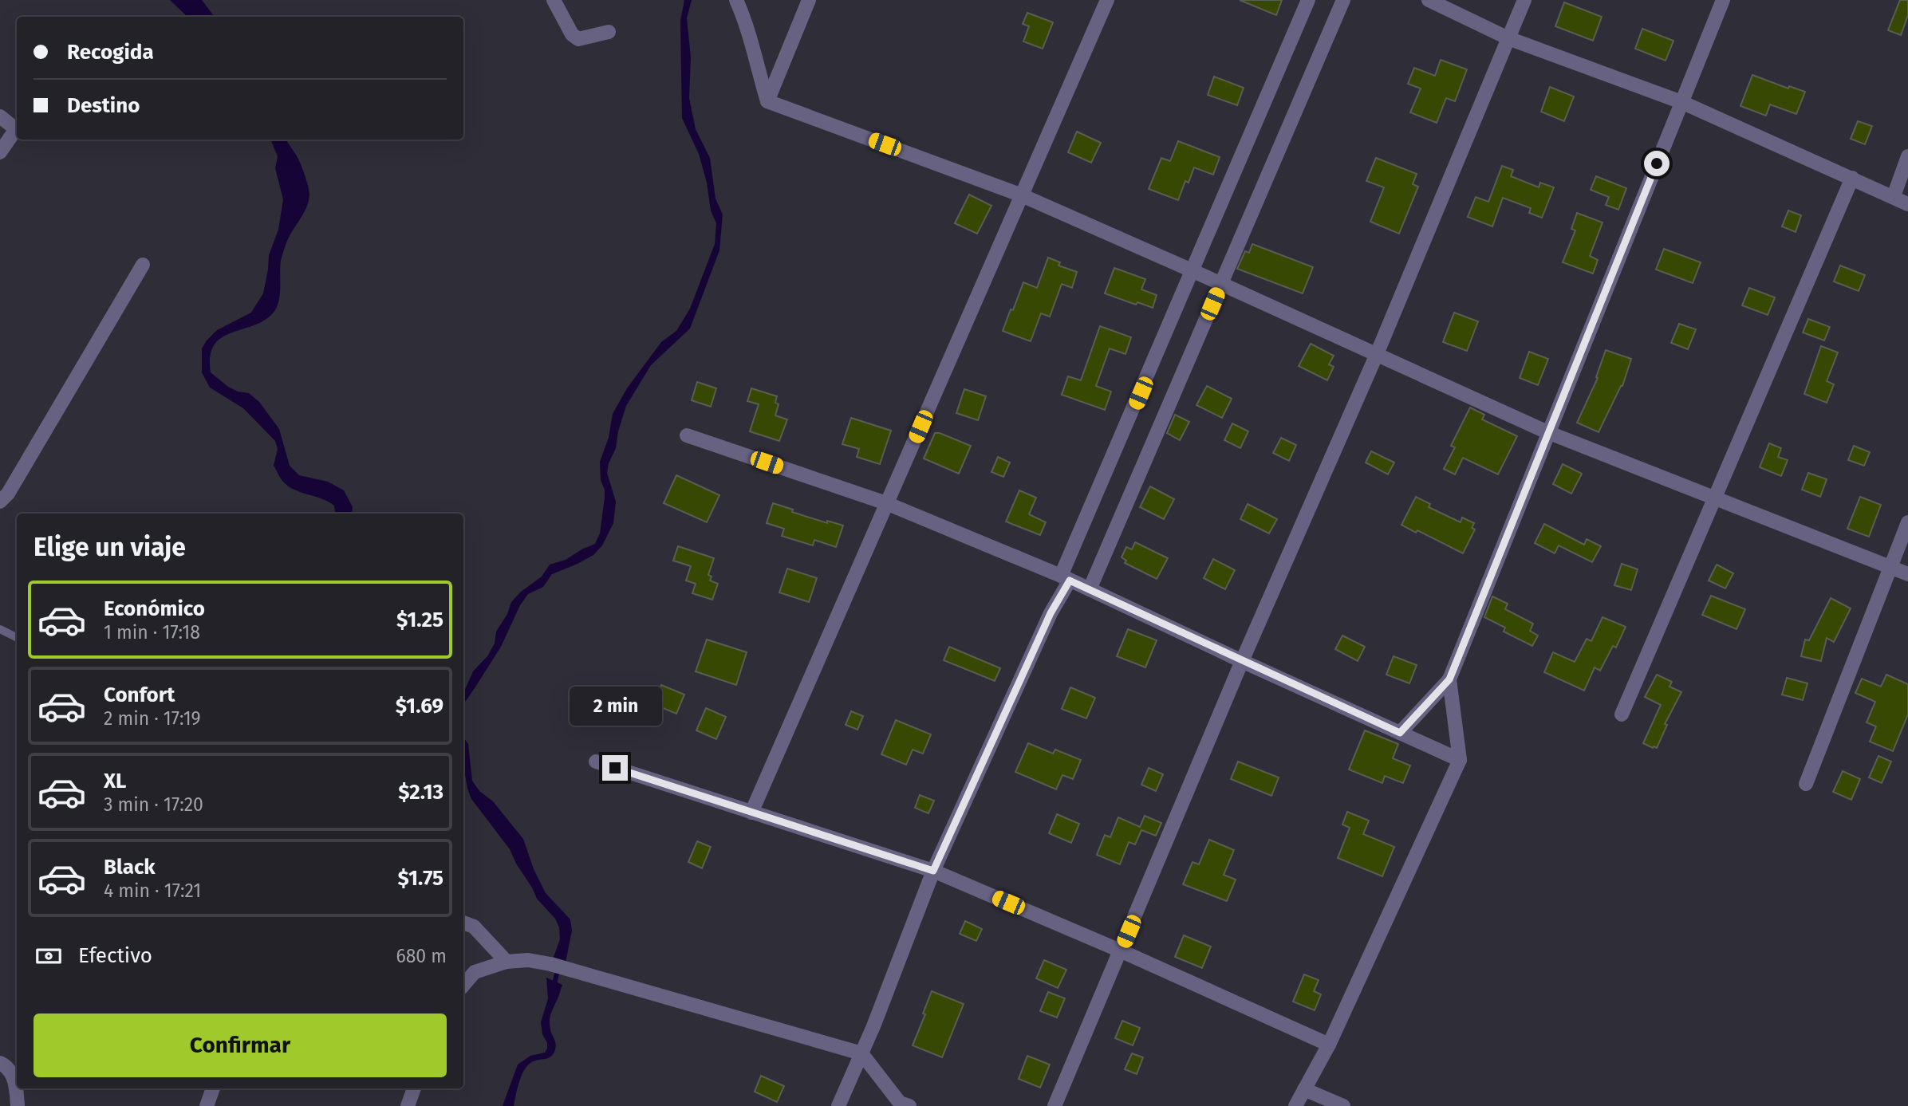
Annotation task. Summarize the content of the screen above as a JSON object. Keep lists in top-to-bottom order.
{
  "page": {
    "banner": ["Recogida", "Destino"],
    "heading": "Elige un viaje",
    "list": [
      {
        "name": "Económico",
        "note": "1 min · 17:18",
        "value": "$1.25"
      },
      {
        "name": "Confort",
        "note": "2 min · 17:19",
        "value": "$1.69"
      },
      {
        "name": "XL",
        "note": "3 min · 17:20",
        "value": "$2.13"
      },
      {
        "name": "Black",
        "note": "4 min · 17:21",
        "value": "$1.75"
      }
    ],
    "bubble": "2 min",
    "pay": ["Efectivo", "680 m"],
    "buttons": "Confirmar"
  }
}
